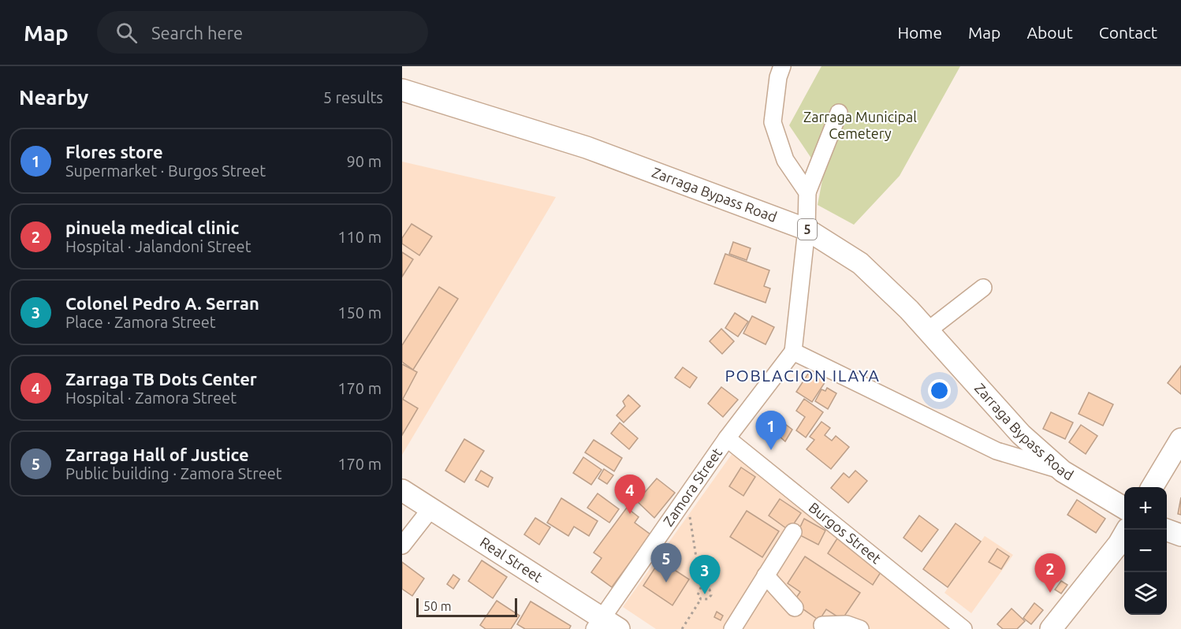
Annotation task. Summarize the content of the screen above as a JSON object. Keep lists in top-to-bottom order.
{
  "streets": {
    "main road": ["Zarraga Bypass Road", "5", "Real Street"],
    "street": ["Zamora Street", "Burgos Street"]
  },
  "crossings": [
    ["Zamora Street", "Burgos Street"],
    ["Zamora Street", "Real Street"]
  ],
  "districts": ["POBLACION ILAYA"],
  "parks": ["Zarraga Municipal Cemetery"],
  "scale_bar": "50 m",
  "page": {
    "header": "Map",
    "search": "Search here",
    "nav": [
      "Home",
      "Map",
      "About",
      "Contact"
    ],
    "heading": ["Nearby", "5 results"],
    "list": [
      {
        "mark": "1",
        "name": "Flores store",
        "note": "Supermarket · Burgos Street",
        "value": "90 m"
      },
      {
        "mark": "2",
        "name": "pinuela medical clinic",
        "note": "Hospital · Jalandoni Street",
        "value": "110 m"
      },
      {
        "mark": "3",
        "name": "Colonel Pedro A. Serran",
        "note": "Place · Zamora Street",
        "value": "150 m"
      },
      {
        "mark": "4",
        "name": "Zarraga TB Dots Center",
        "note": "Hospital · Zamora Street",
        "value": "170 m"
      },
      {
        "mark": "5",
        "name": "Zarraga Hall of Justice",
        "note": "Public building · Zamora Street",
        "value": "170 m"
      }
    ],
    "pins": [
      "1",
      "4",
      "5",
      "2",
      "3"
    ],
    "map_buttons": ["+", "−"],
    "scale": "50 m"
  }
}
